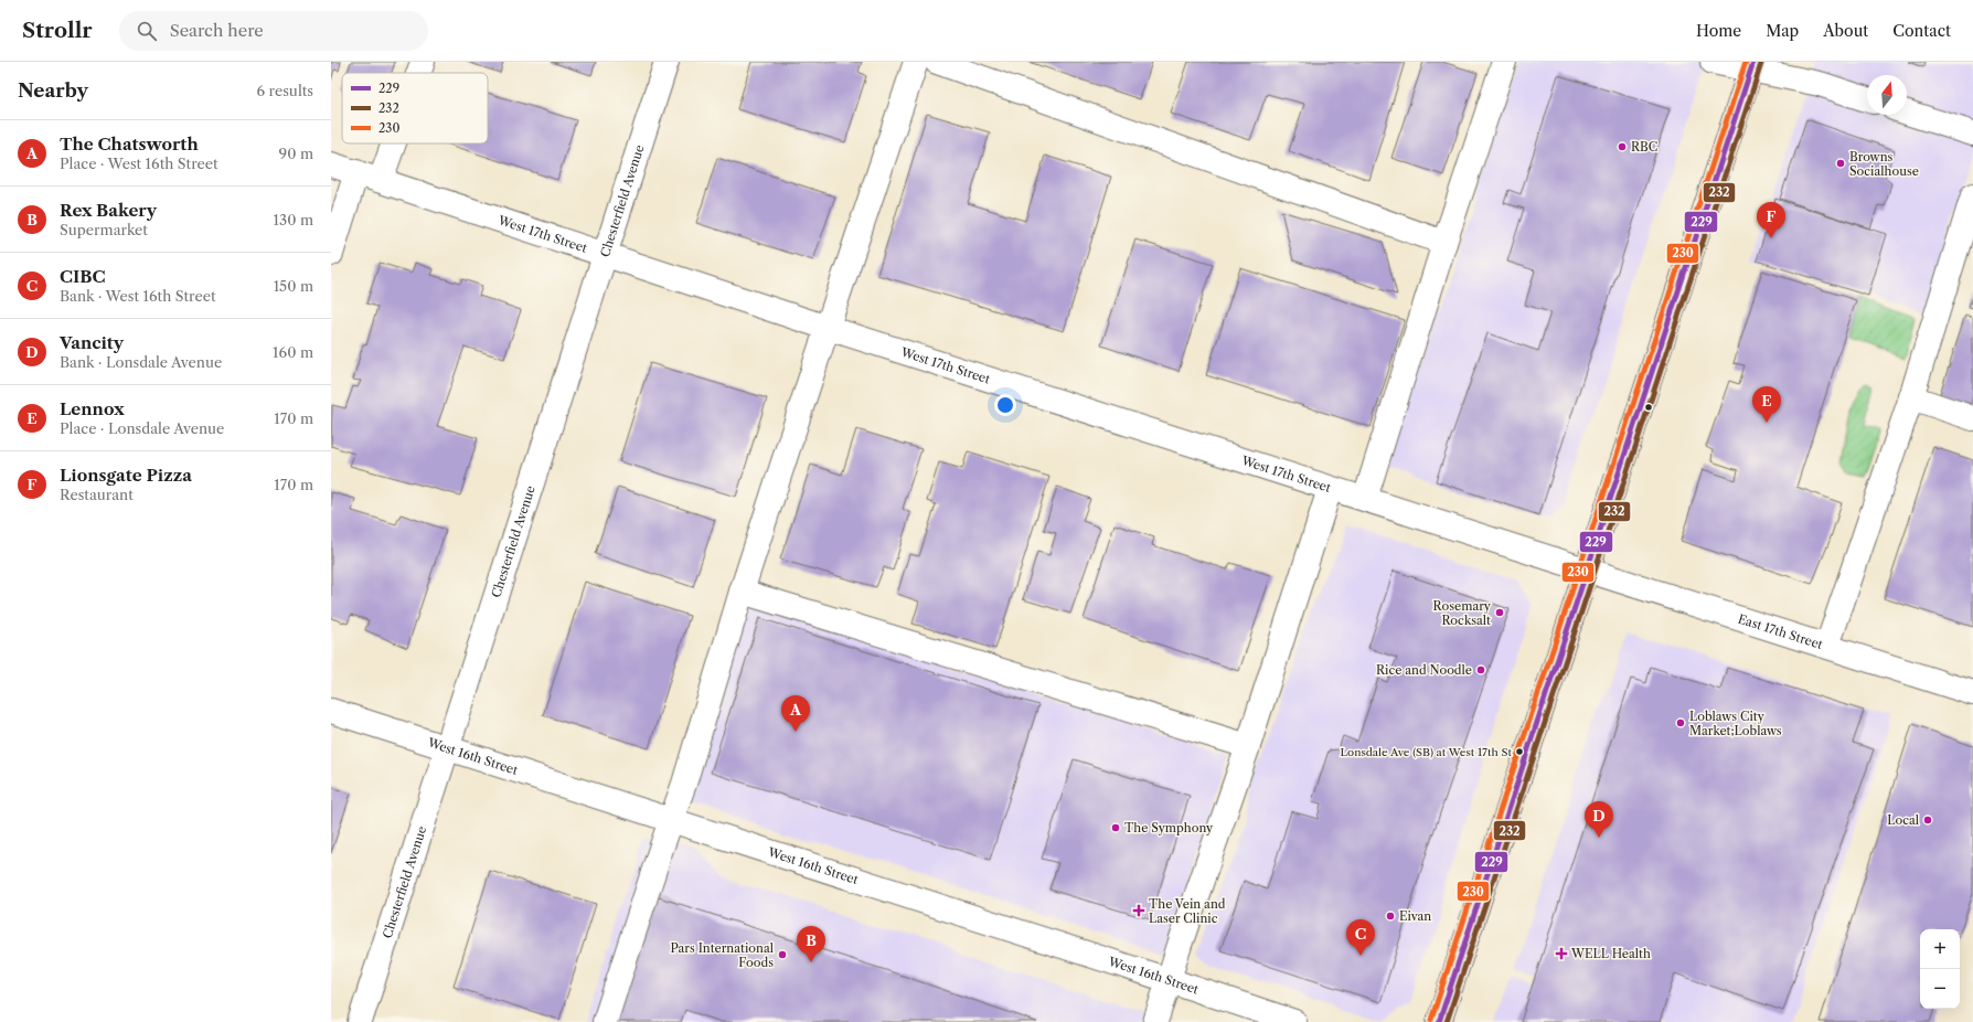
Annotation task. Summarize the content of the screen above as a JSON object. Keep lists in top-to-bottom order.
{
  "streets": {
    "street": [
      "Chesterfield Avenue",
      "West 17th Street",
      "East 17th Street",
      "West 16th Street"
    ]
  },
  "crossings": [
    ["Chesterfield Avenue", "West 17th Street"],
    ["Chesterfield Avenue", "West 16th Street"],
    ["West 17th Street", "East 17th Street"]
  ],
  "places": {
    "other": [
      "RBC",
      "Browns Socialhouse",
      "Rosemary Rocksalt",
      "Rice and Noodle",
      "Loblaws City Market;Loblaws",
      "Lonsdale Ave (SB) at West 17th St",
      "Local",
      "The Symphony",
      "Eivan",
      "Pars International Foods"
    ],
    "health": ["The Vein and Laser Clinic", "WELL Health"]
  },
  "lines": ["transit line 229", "transit line 230", "transit line 232"],
  "legend": ["229", "232", "230"],
  "north": "top",
  "page": {
    "header": "Strollr",
    "search": "Search here",
    "nav": [
      "Home",
      "Map",
      "About",
      "Contact"
    ],
    "heading": ["Nearby", "6 results"],
    "list": [
      {
        "mark": "A",
        "name": "The Chatsworth",
        "note": "Place · West 16th Street",
        "value": "90 m"
      },
      {
        "mark": "B",
        "name": "Rex Bakery",
        "note": "Supermarket",
        "value": "130 m"
      },
      {
        "mark": "C",
        "name": "CIBC",
        "note": "Bank · West 16th Street",
        "value": "150 m"
      },
      {
        "mark": "D",
        "name": "Vancity",
        "note": "Bank · Lonsdale Avenue",
        "value": "160 m"
      },
      {
        "mark": "E",
        "name": "Lennox",
        "note": "Place · Lonsdale Avenue",
        "value": "170 m"
      },
      {
        "mark": "F",
        "name": "Lionsgate Pizza",
        "note": "Restaurant",
        "value": "170 m"
      }
    ],
    "pins": [
      "F",
      "E",
      "A",
      "D",
      "C",
      "B"
    ],
    "map_buttons": ["+", "−"]
  }
}
